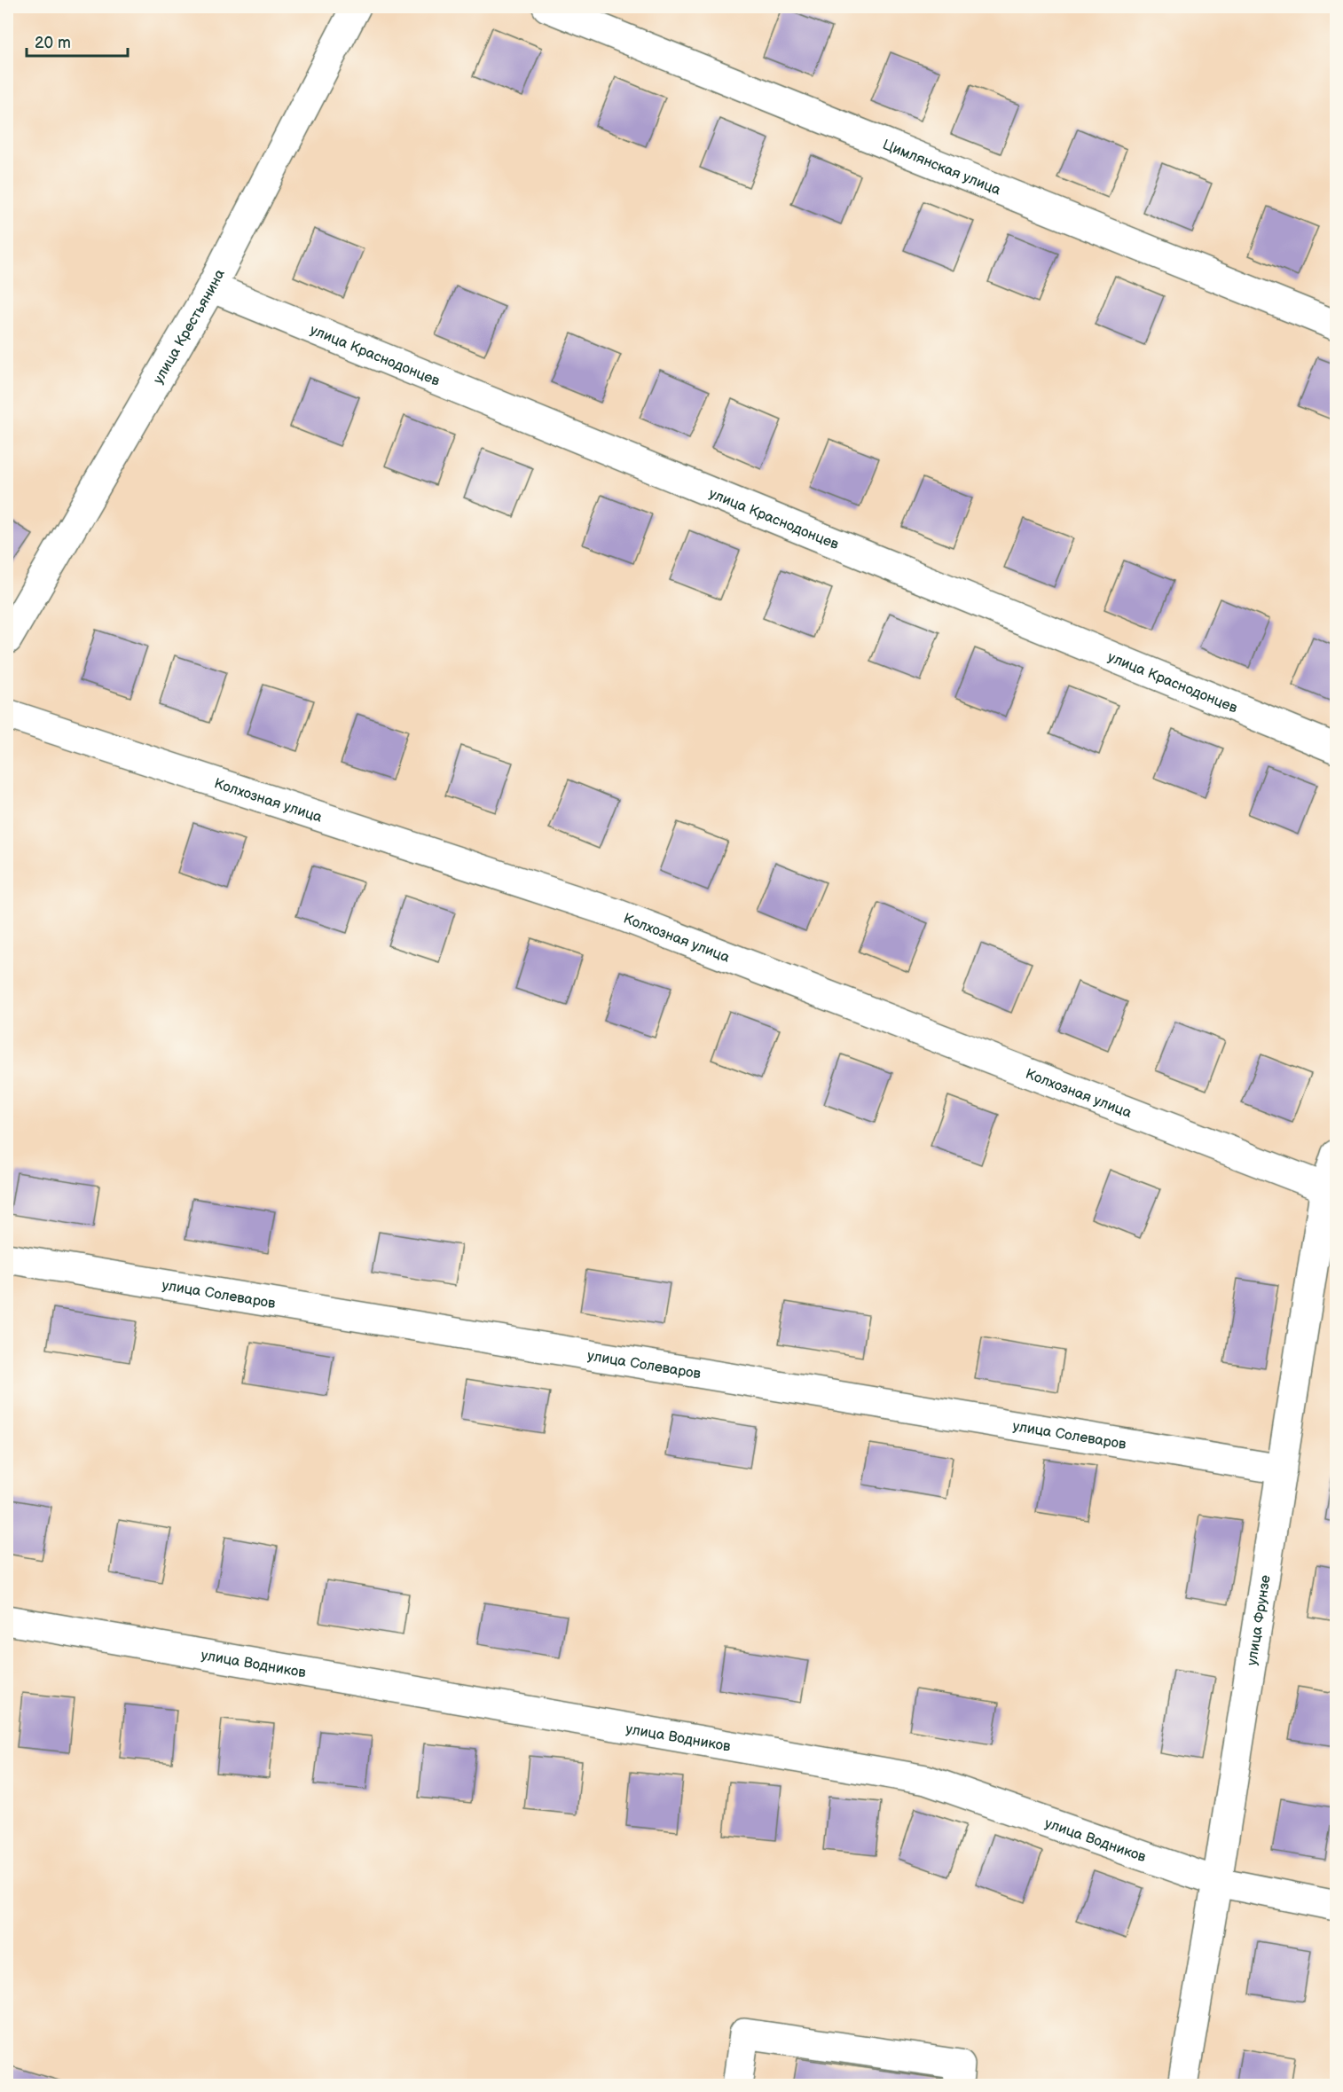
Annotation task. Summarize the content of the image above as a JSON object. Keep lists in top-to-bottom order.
{
  "streets": {
    "street": [
      "Цимлянская улица",
      "улица Крестьянина",
      "улица Краснодонцев",
      "Колхозная улица",
      "улица Солеваров",
      "улица Фрунзе",
      "улица Водников"
    ]
  },
  "crossings": [
    ["улица Крестьянина", "улица Краснодонцев"],
    ["Колхозная улица", "улица Фрунзе"],
    ["улица Солеваров", "улица Фрунзе"],
    ["улица Фрунзе", "улица Водников"]
  ],
  "scale_bar": "20 m"
}
